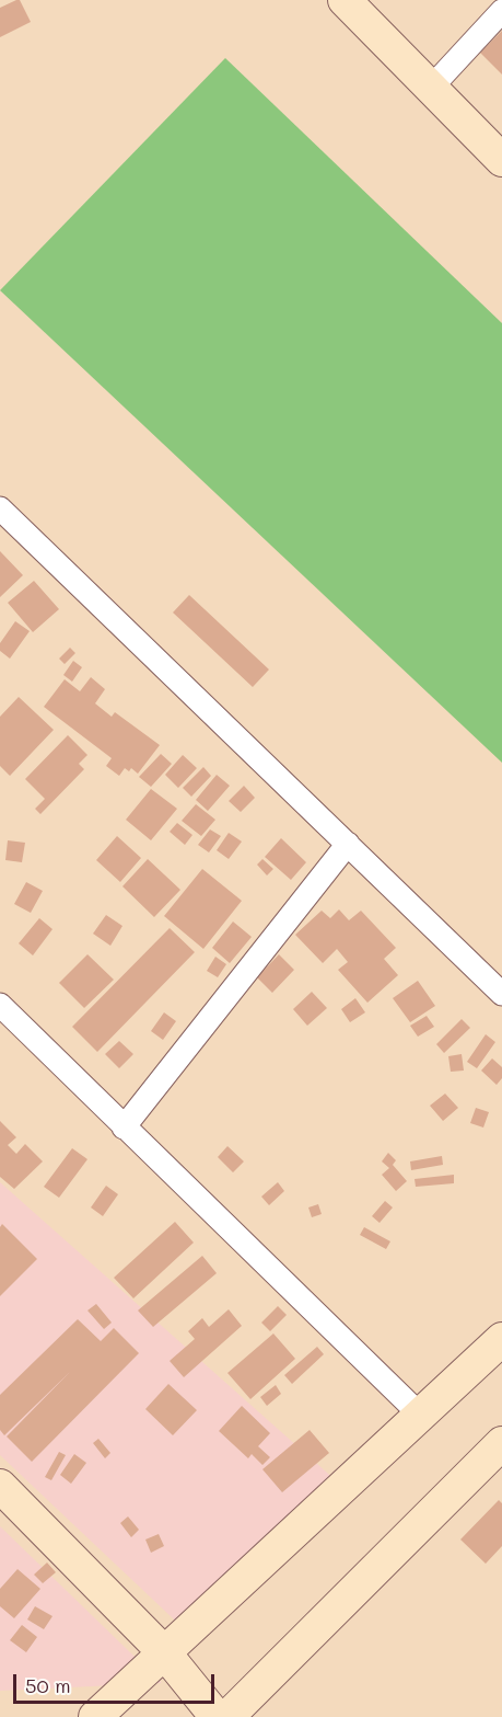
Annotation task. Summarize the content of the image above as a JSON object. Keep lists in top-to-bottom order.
{
  "scale_bar": "50 m"
}
